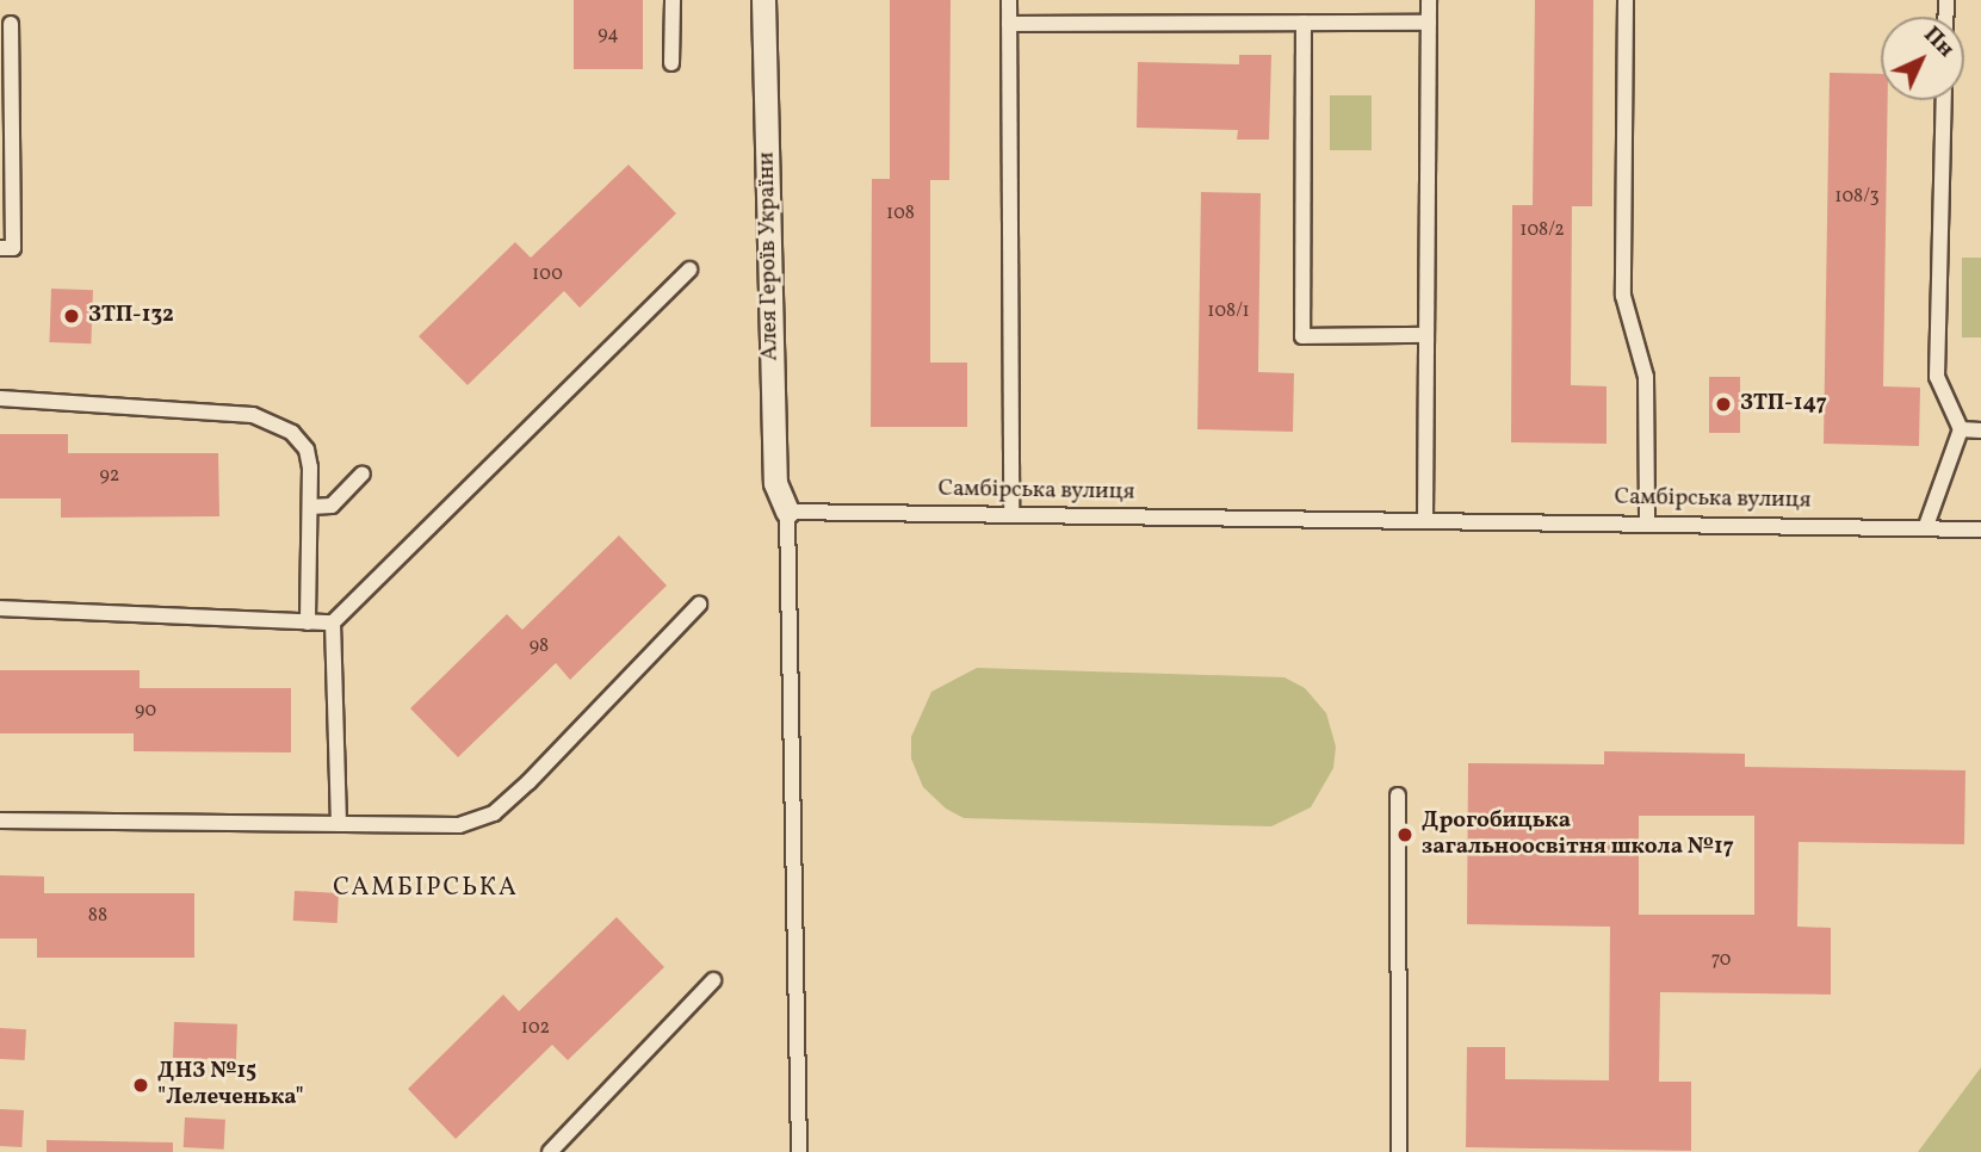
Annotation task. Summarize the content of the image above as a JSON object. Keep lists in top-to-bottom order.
{
  "streets": {
    "street": ["Алея Героїв України"],
    "lane": ["Самбірська вулиця"]
  },
  "crossings": [
    ["Алея Героїв України", "Самбірська вулиця"]
  ],
  "districts": ["САМБІРСЬКА"],
  "places": [
    "ЗТП-132",
    "ЗТП-147",
    "Дрогобицька загальноосвітня школа №17",
    "ДНЗ №15 \"Лелеченька\""
  ],
  "house_numbers": [
    "94",
    "108/3",
    "108",
    "108/2",
    "100",
    "108/1",
    "92",
    "98",
    "90",
    "88",
    "70",
    "102"
  ],
  "north": "top right"
}
